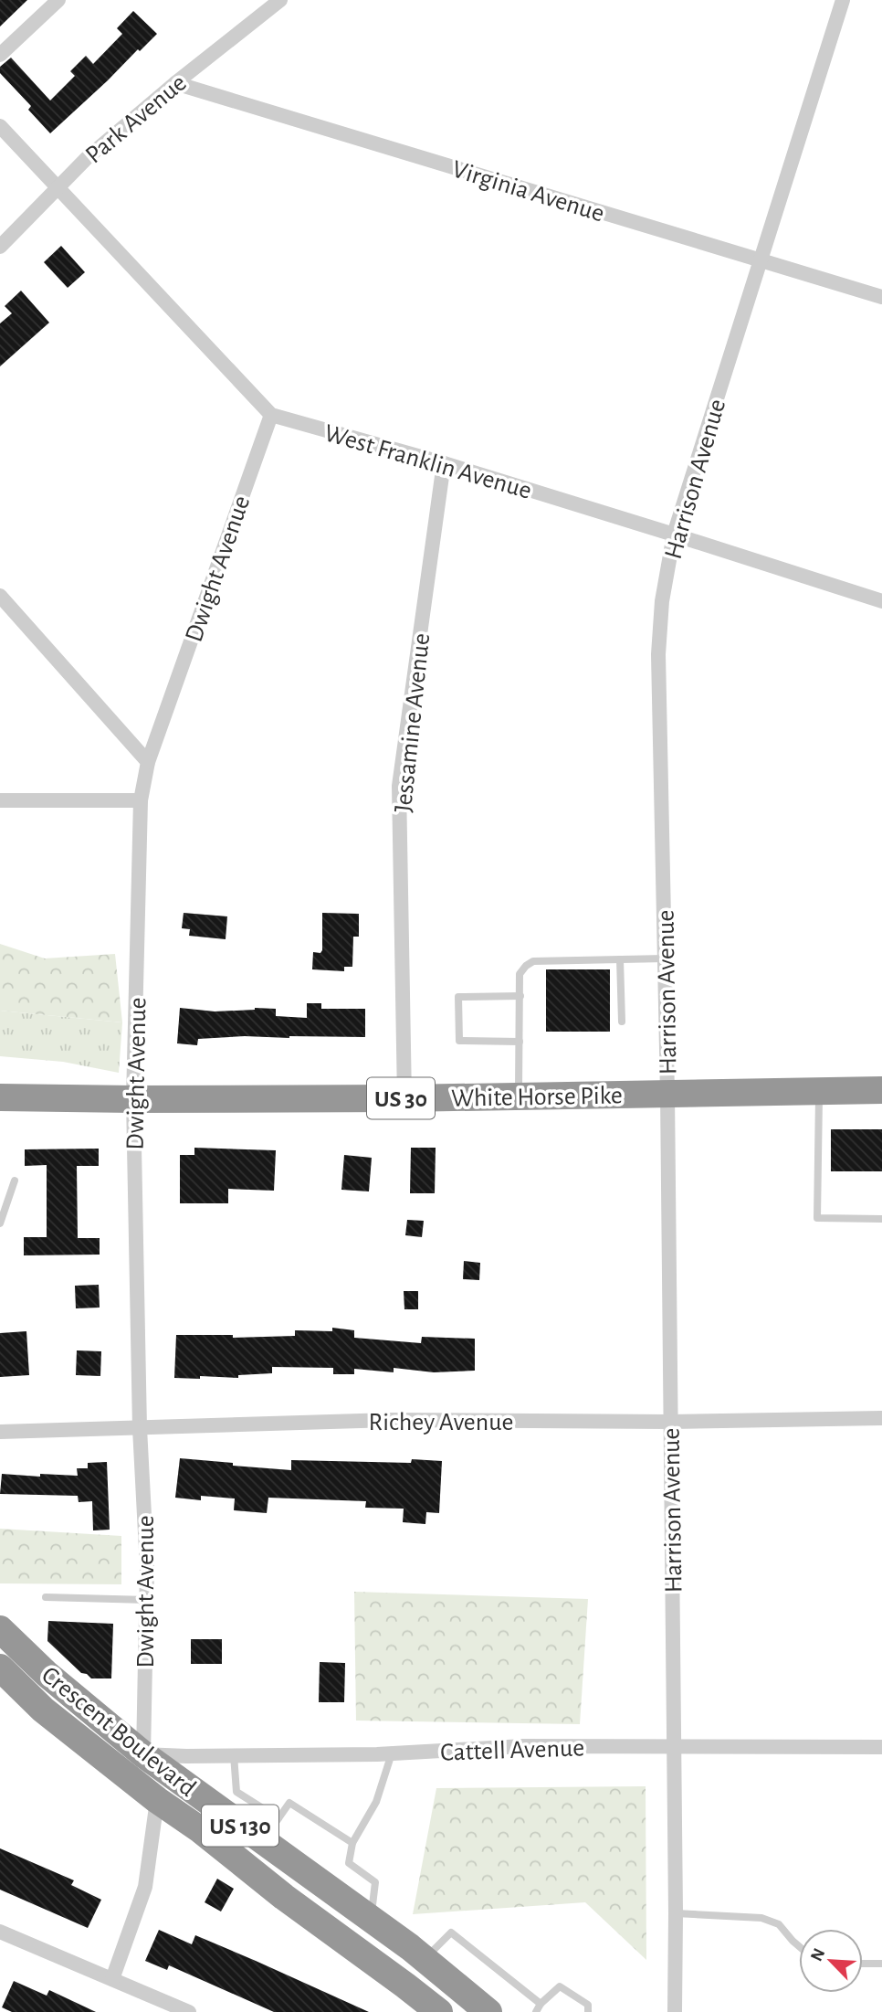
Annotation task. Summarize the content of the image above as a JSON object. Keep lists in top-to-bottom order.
{
  "streets": {
    "highway": [
      "White Horse Pike",
      "US 30",
      "Crescent Boulevard",
      "US 130"
    ],
    "street": [
      "Park Avenue",
      "Virginia Avenue",
      "West Franklin Avenue",
      "Harrison Avenue",
      "Dwight Avenue",
      "Jessamine Avenue",
      "Richey Avenue",
      "Cattell Avenue"
    ]
  },
  "crossings": [
    ["Park Avenue", "Virginia Avenue"],
    ["Virginia Avenue", "Harrison Avenue"],
    ["West Franklin Avenue", "Harrison Avenue"],
    ["West Franklin Avenue", "Dwight Avenue"],
    ["West Franklin Avenue", "Jessamine Avenue"],
    ["Harrison Avenue", "White Horse Pike"],
    ["Harrison Avenue", "Richey Avenue"],
    ["Harrison Avenue", "Cattell Avenue"],
    ["Dwight Avenue", "White Horse Pike"],
    ["Dwight Avenue", "Richey Avenue"],
    ["Dwight Avenue", "Crescent Boulevard"],
    ["Dwight Avenue", "Cattell Avenue"],
    ["Jessamine Avenue", "White Horse Pike"],
    ["Crescent Boulevard", "Cattell Avenue"]
  ],
  "north": "top left"
}
